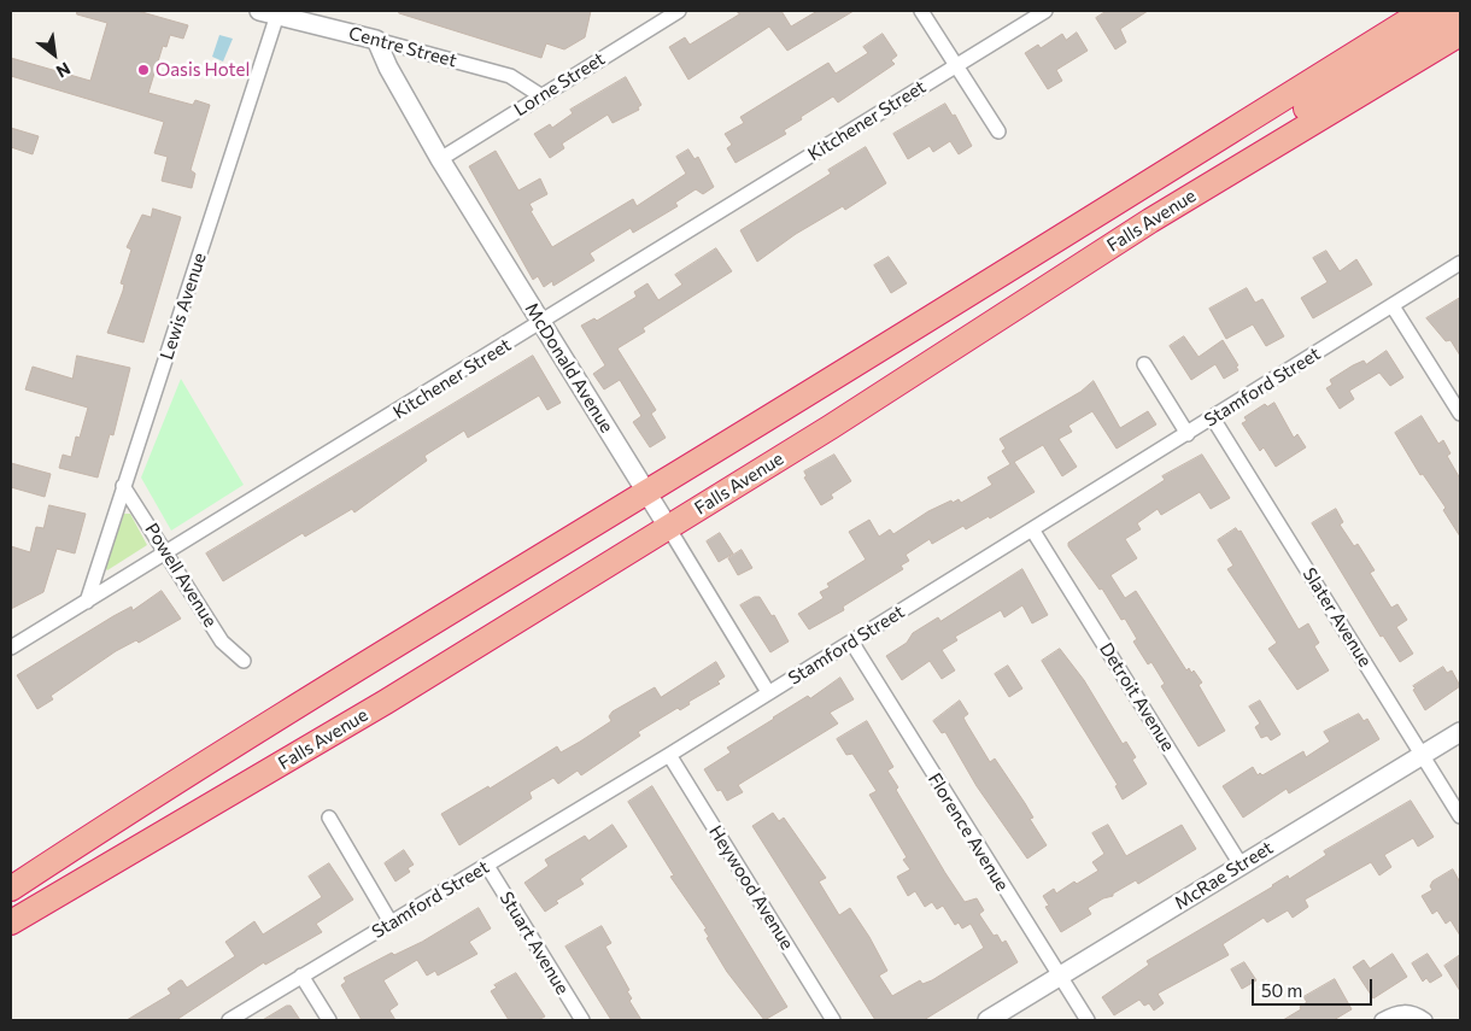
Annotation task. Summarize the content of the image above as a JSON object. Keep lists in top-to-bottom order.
{
  "streets": {
    "highway": ["Falls Avenue"],
    "street": [
      "Centre Street",
      "Lorne Street",
      "Kitchener Street",
      "Lewis Avenue",
      "McDonald Avenue",
      "Stamford Street",
      "Powell Avenue",
      "Slater Avenue",
      "Detroit Avenue",
      "Florence Avenue",
      "McRae Street",
      "Heywood Avenue",
      "Stuart Avenue"
    ]
  },
  "crossings": [
    ["Centre Street", "Lorne Street"],
    ["Centre Street", "Lewis Avenue"],
    ["Centre Street", "McDonald Avenue"],
    ["Lorne Street", "McDonald Avenue"],
    ["Kitchener Street", "Lewis Avenue"],
    ["Kitchener Street", "McDonald Avenue"],
    ["Kitchener Street", "Powell Avenue"],
    ["Falls Avenue", "McDonald Avenue"],
    ["Lewis Avenue", "Powell Avenue"],
    ["McDonald Avenue", "Stamford Street"],
    ["Stamford Street", "Slater Avenue"],
    ["Stamford Street", "Detroit Avenue"],
    ["Stamford Street", "Florence Avenue"],
    ["Stamford Street", "Heywood Avenue"],
    ["Stamford Street", "Stuart Avenue"],
    ["Slater Avenue", "McRae Street"],
    ["Detroit Avenue", "McRae Street"],
    ["Florence Avenue", "McRae Street"]
  ],
  "places": ["Oasis Hotel"],
  "scale_bar": "50 m",
  "north": "bottom right"
}
